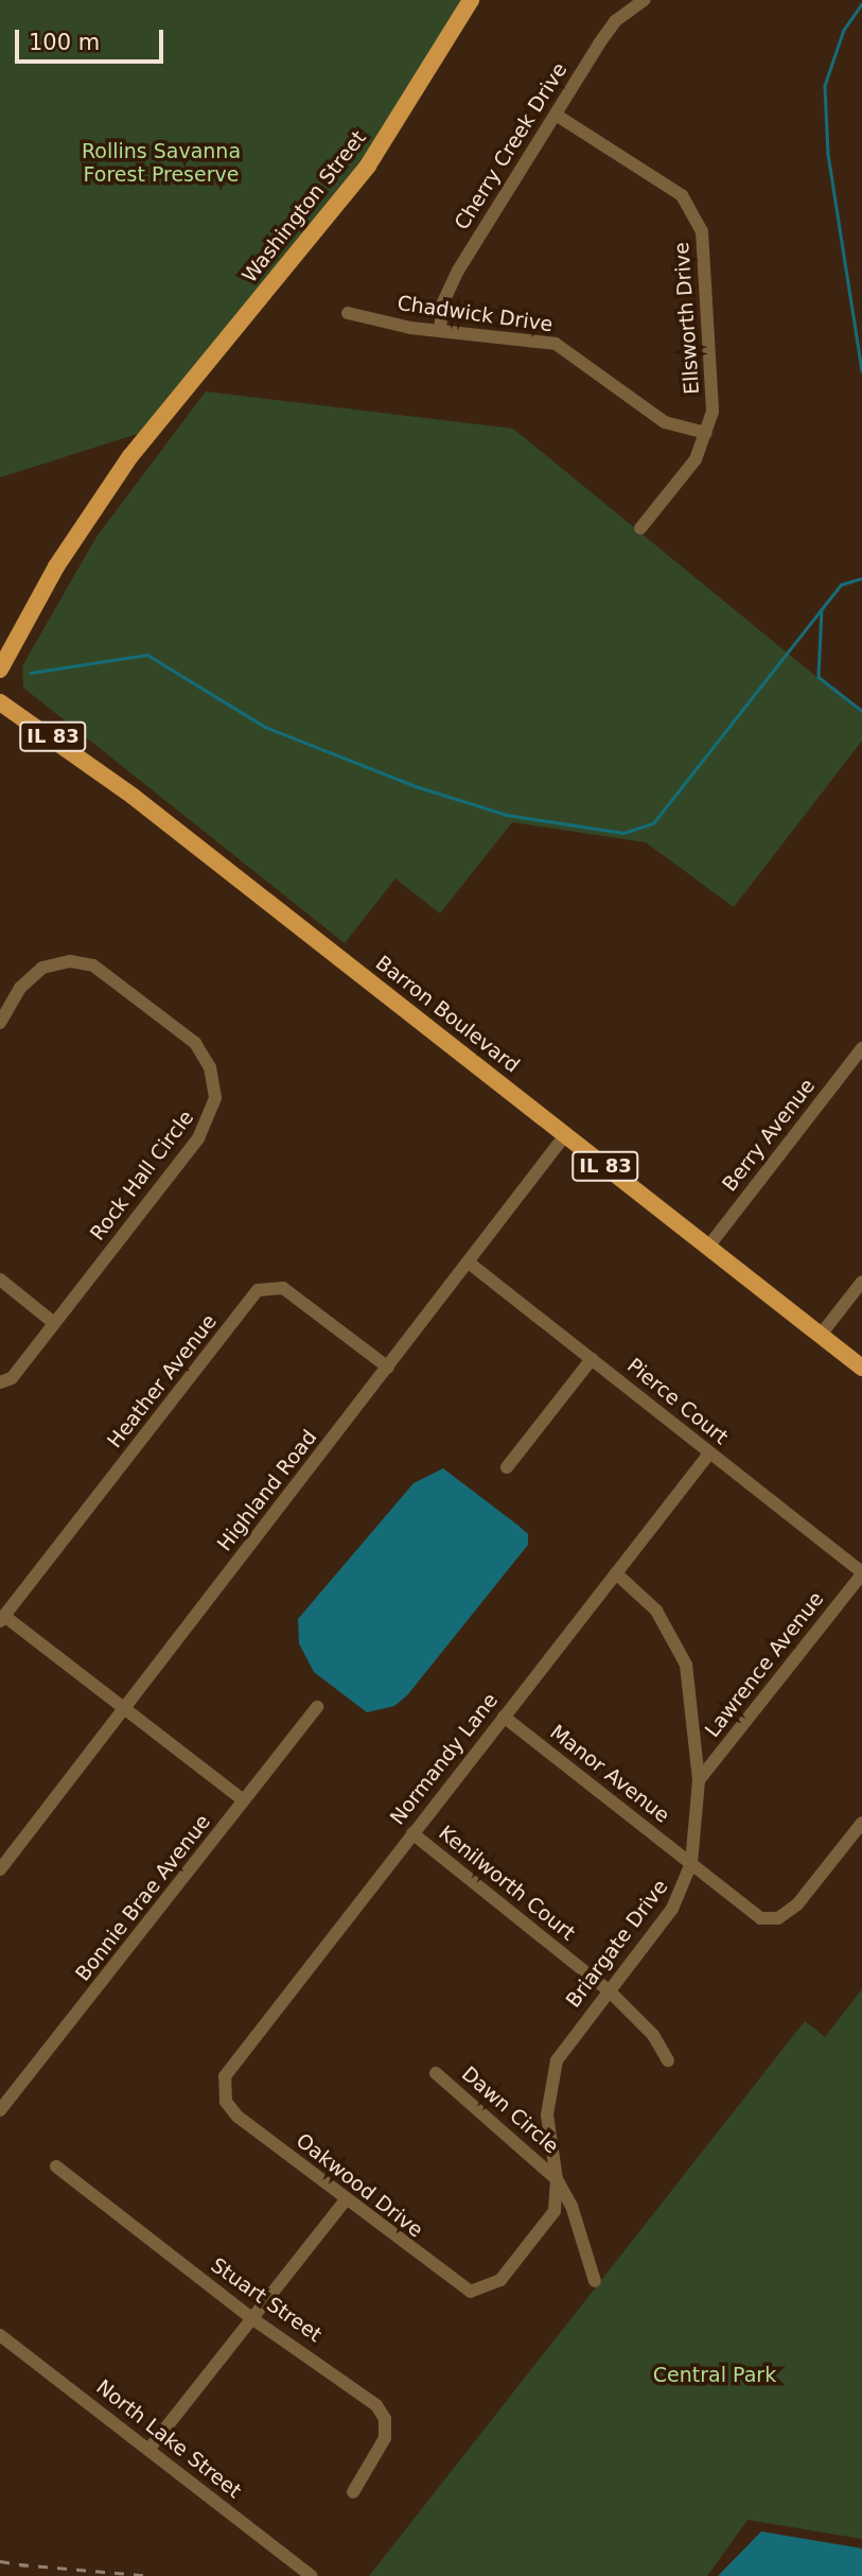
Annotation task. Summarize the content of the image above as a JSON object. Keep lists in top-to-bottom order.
{
  "streets": {
    "main road": ["Washington Street", "IL 83", "Barron Boulevard"],
    "street": [
      "Cherry Creek Drive",
      "Chadwick Drive",
      "Ellsworth Drive",
      "Berry Avenue",
      "Rock Hall Circle",
      "Heather Avenue",
      "Pierce Court",
      "Highland Road",
      "Lawrence Avenue",
      "Normandy Lane",
      "Manor Avenue",
      "Kenilworth Court",
      "Bonnie Brae Avenue",
      "Briargate Drive",
      "Dawn Circle",
      "Oakwood Drive",
      "Stuart Street",
      "North Lake Street"
    ]
  },
  "crossings": [
    ["Cherry Creek Drive", "Chadwick Drive"],
    ["Cherry Creek Drive", "Ellsworth Drive"],
    ["Chadwick Drive", "Ellsworth Drive"],
    ["Barron Boulevard", "Berry Avenue"],
    ["Barron Boulevard", "Highland Road"],
    ["Heather Avenue", "Highland Road"],
    ["Pierce Court", "Highland Road"],
    ["Pierce Court", "Lawrence Avenue"],
    ["Pierce Court", "Normandy Lane"],
    ["Lawrence Avenue", "Briargate Drive"],
    ["Normandy Lane", "Manor Avenue"],
    ["Normandy Lane", "Kenilworth Court"],
    ["Normandy Lane", "Briargate Drive"],
    ["Normandy Lane", "Oakwood Drive"],
    ["Manor Avenue", "Briargate Drive"],
    ["Kenilworth Court", "Briargate Drive"],
    ["Briargate Drive", "Dawn Circle"],
    ["Briargate Drive", "Oakwood Drive"]
  ],
  "parks": ["Rollins Savanna Forest Preserve", "Central Park"],
  "scale_bar": "100 m"
}
